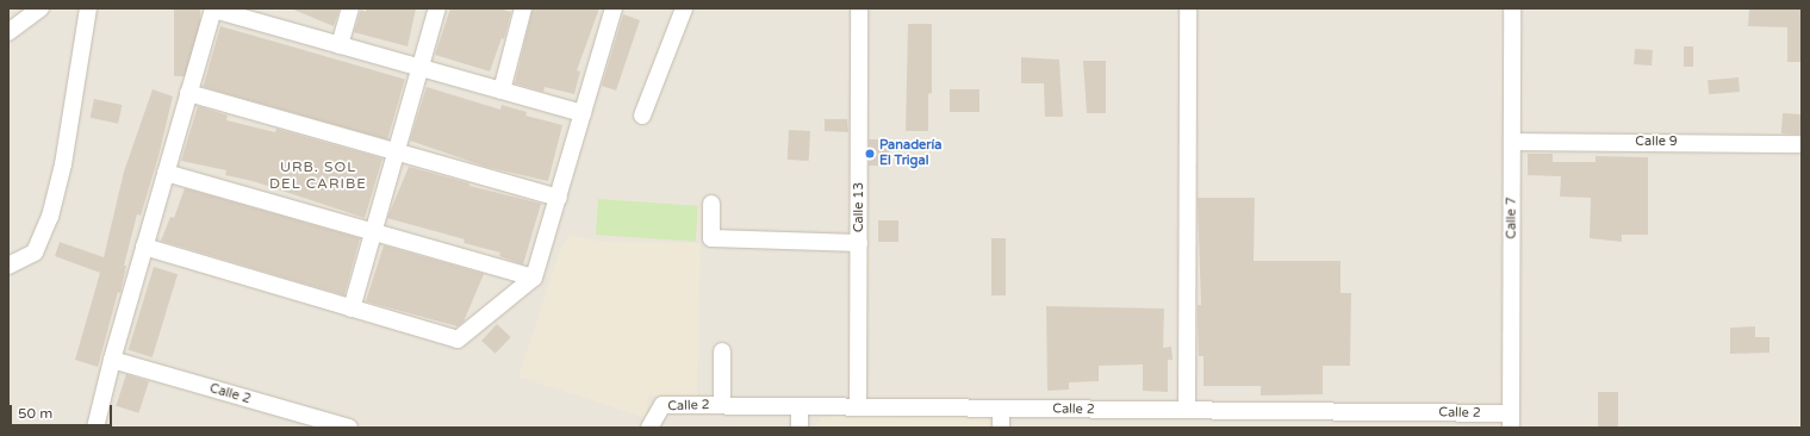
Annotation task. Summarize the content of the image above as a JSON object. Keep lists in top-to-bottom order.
{
  "streets": {
    "street": [
      "Calle 9",
      "Calle 13",
      "Calle 7",
      "Calle 2"
    ]
  },
  "crossings": [
    ["Calle 9", "Calle 7"],
    ["Calle 13", "Calle 2"],
    ["Calle 7", "Calle 2"]
  ],
  "districts": ["URB. SOL DEL CARIBE"],
  "places": ["Panadería El Trigal"],
  "scale_bar": "50 m"
}
